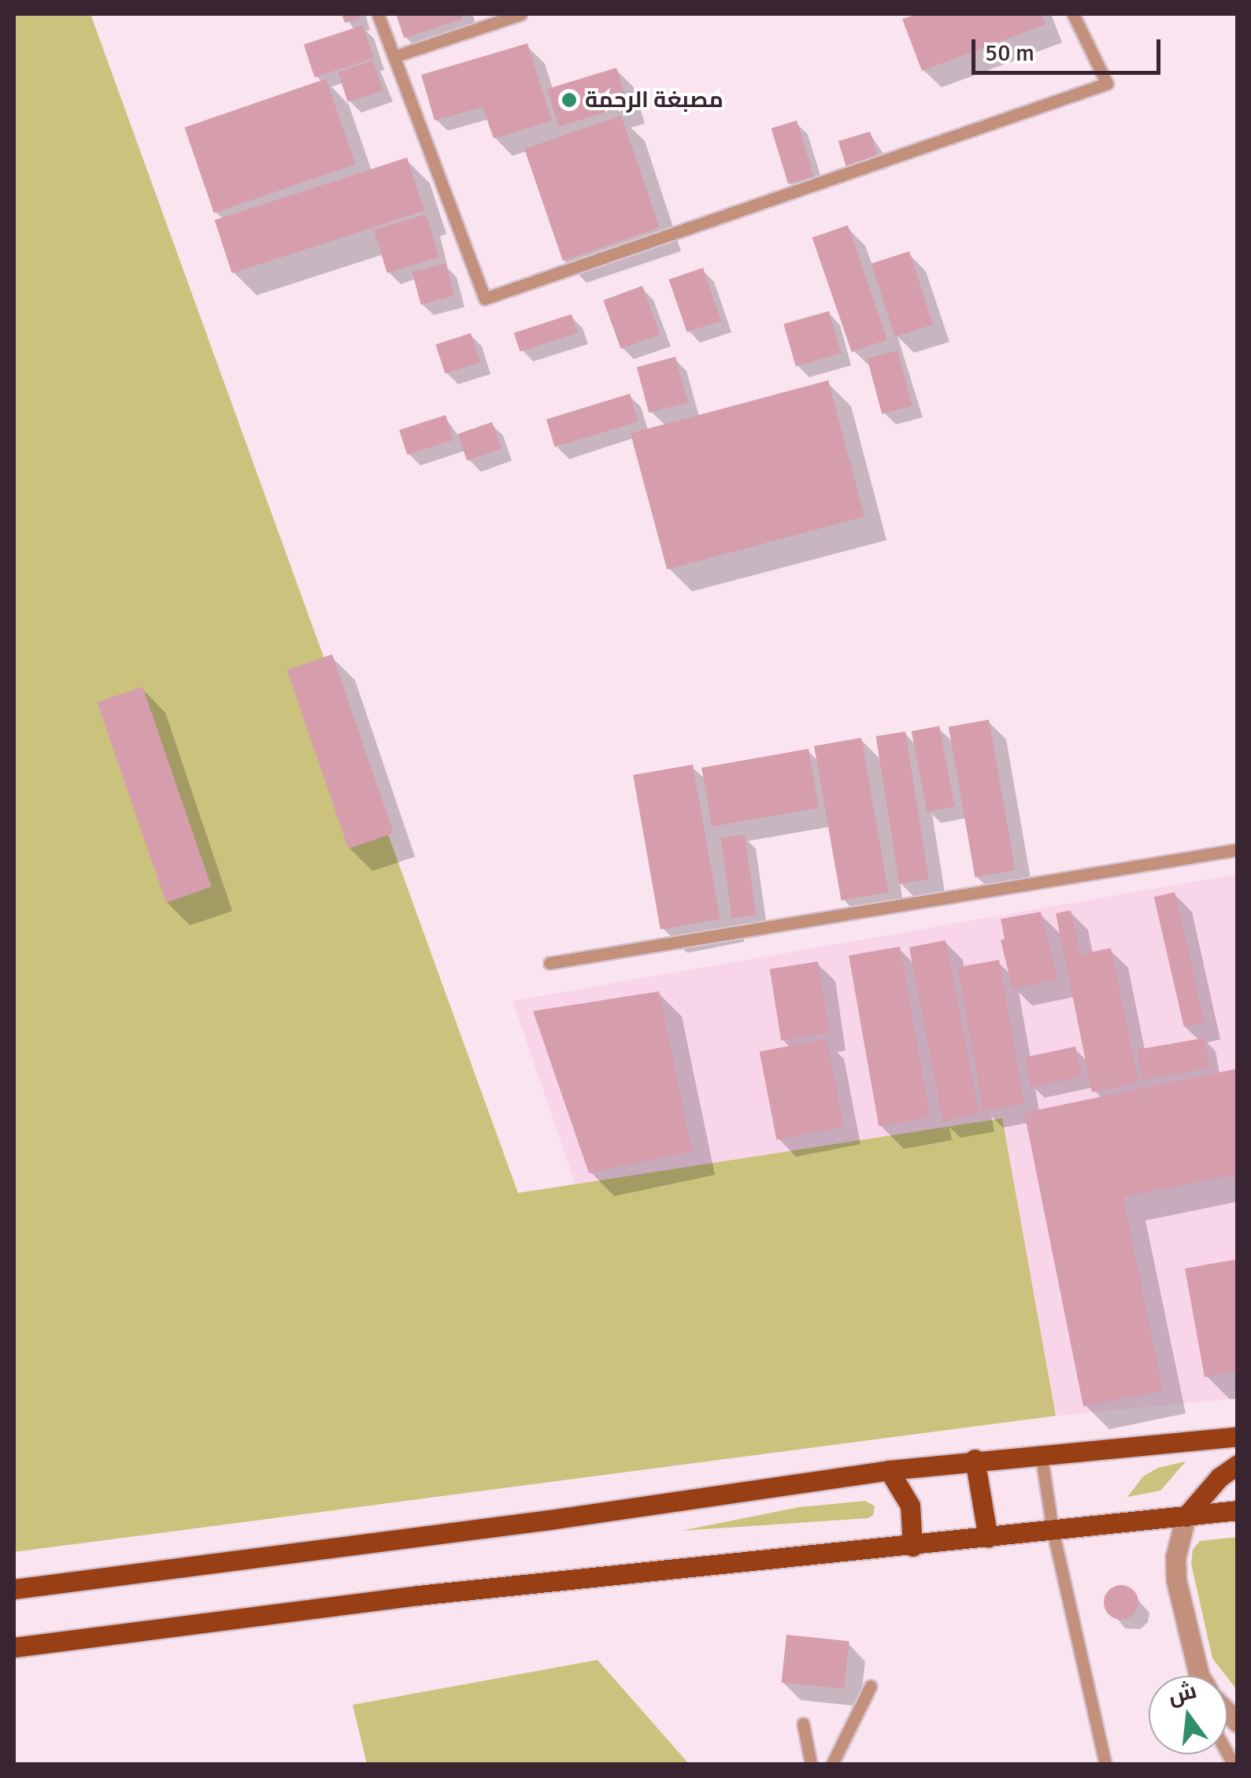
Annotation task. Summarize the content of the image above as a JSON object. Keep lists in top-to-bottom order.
{
  "places": ["مصبغة الرحمة"],
  "scale_bar": "50 m",
  "north": "top"
}
